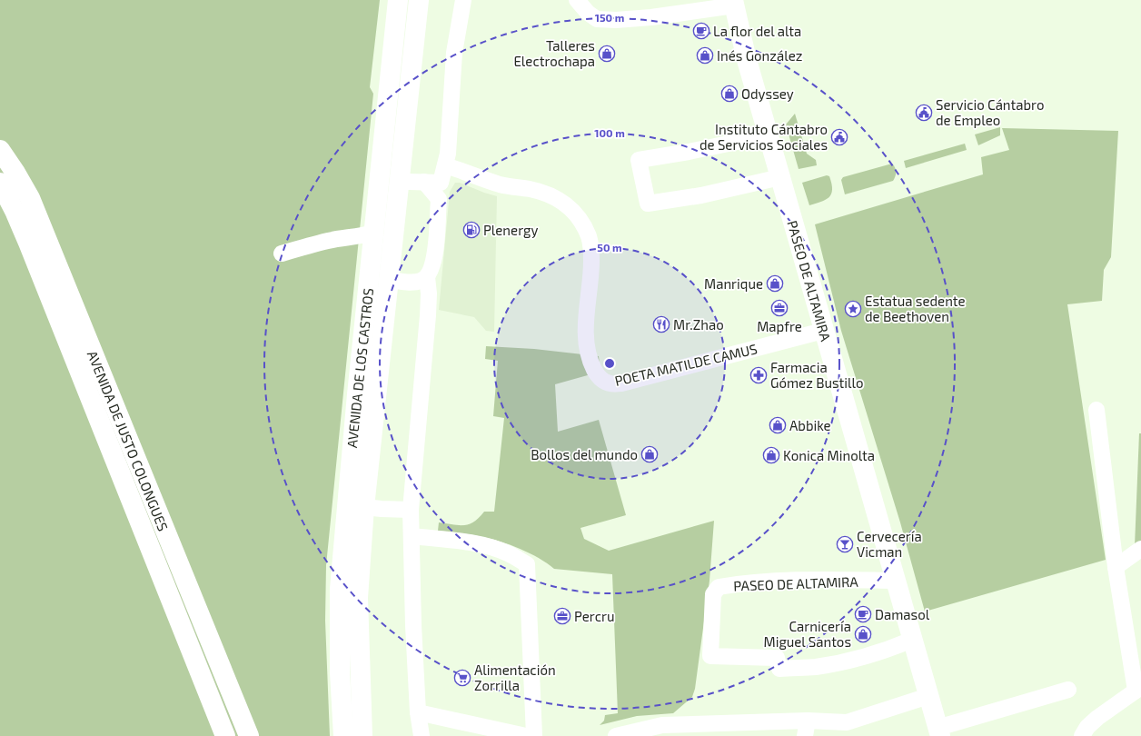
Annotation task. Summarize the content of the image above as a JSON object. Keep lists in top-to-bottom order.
{
  "streets": {
    "main road": ["PASEO DE ALTAMIRA", "AVENIDA DE LOS CASTROS", "AVENIDA DE JUSTO COLONGUES"],
    "street": ["POETA MATILDE CAMUS"]
  },
  "crossings": [
    ["PASEO DE ALTAMIRA", "POETA MATILDE CAMUS"]
  ],
  "places": {
    "cafe": ["La flor del alta", "Damasol"],
    "shop": [
      "Talleres Electrochapa",
      "Inés González",
      "Odyssey",
      "Manrique",
      "Abbike",
      "Bollos del mundo",
      "Konica Minolta",
      "Carnicería Miguel Santos"
    ],
    "public building": ["Servicio Cántabro de Empleo", "Instituto Cántabro de Servicios Sociales"],
    "fuel station": ["Plenergy"],
    "office": ["Mapfre", "Percru"],
    "place": ["Estatua sedente de Beethoven"],
    "restaurant": ["Mr.Zhao"],
    "pharmacy": ["Farmacia Gómez Bustillo"],
    "bar": ["Cervecería Vicman"],
    "supermarket": ["Alimentación Zorrilla"]
  },
  "rings": ["150 m", "100 m", "50 m"]
}
